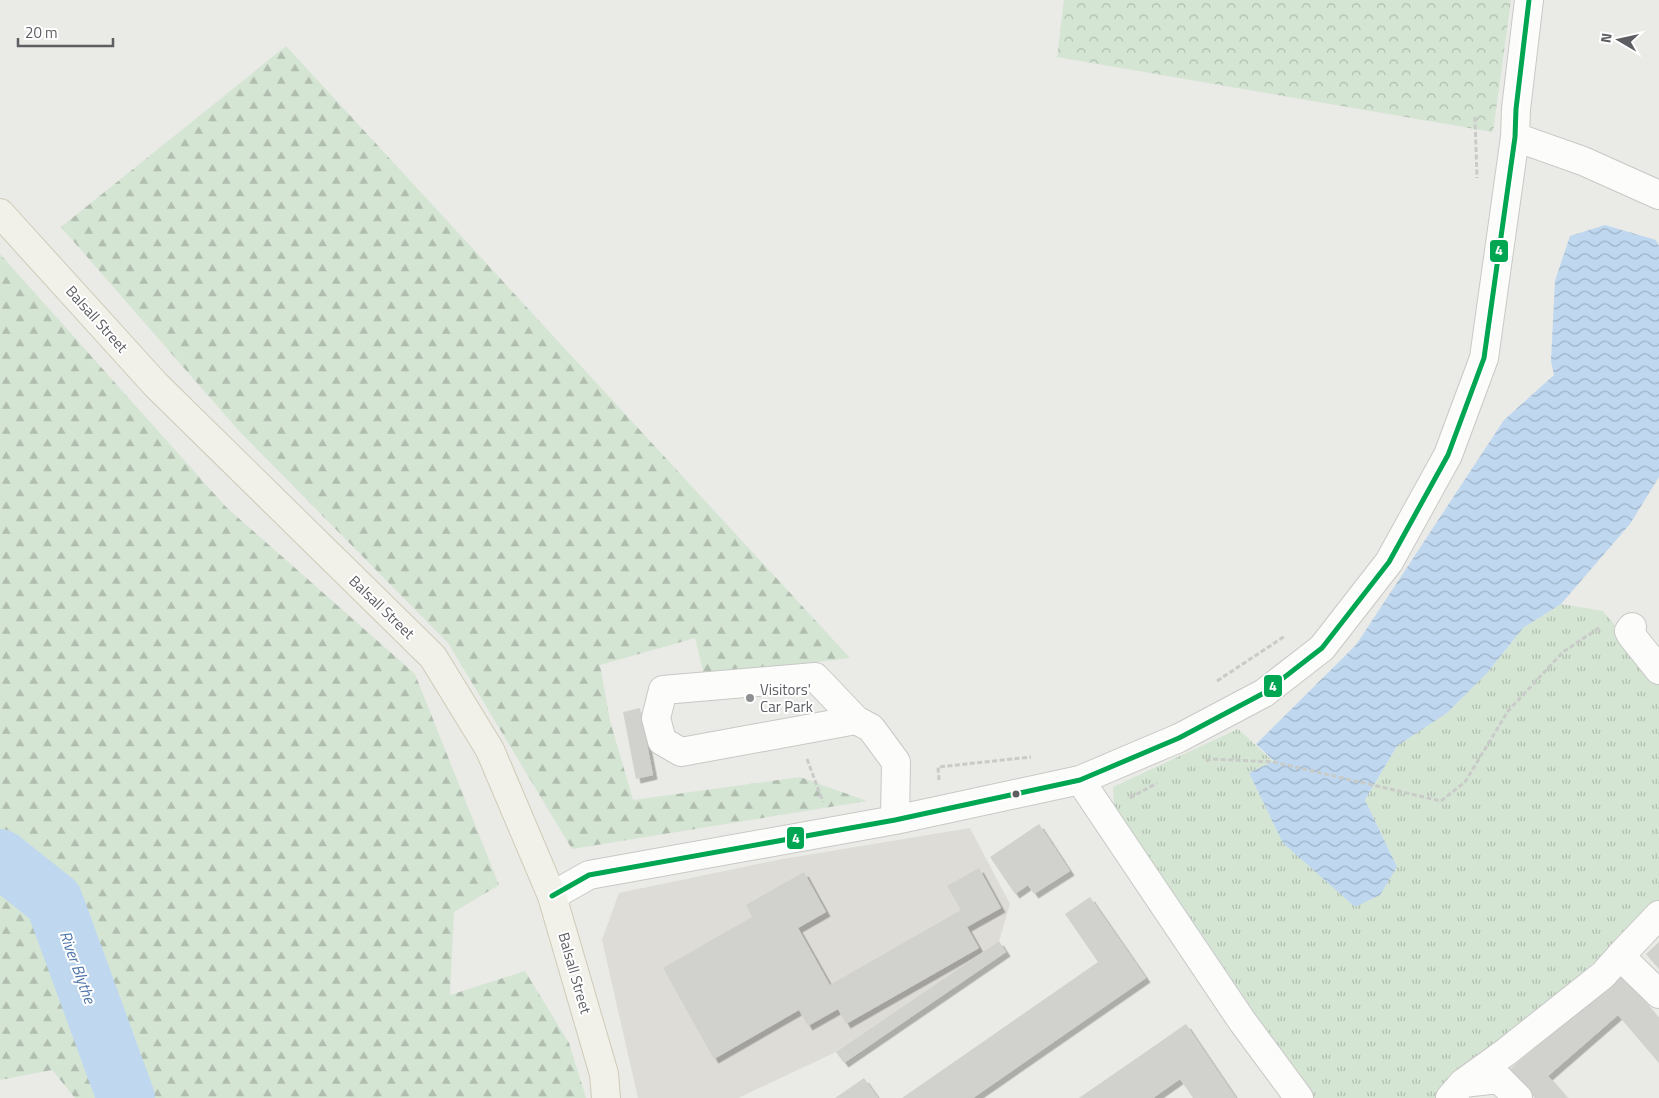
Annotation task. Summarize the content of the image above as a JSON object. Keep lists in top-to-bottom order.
{
  "streets": {
    "main road": ["Balsall Street"]
  },
  "water": ["River Blythe"],
  "places": ["Visitors' Car Park"],
  "lines": ["transit line 4"],
  "scale_bar": "20 m",
  "north": "left"
}
